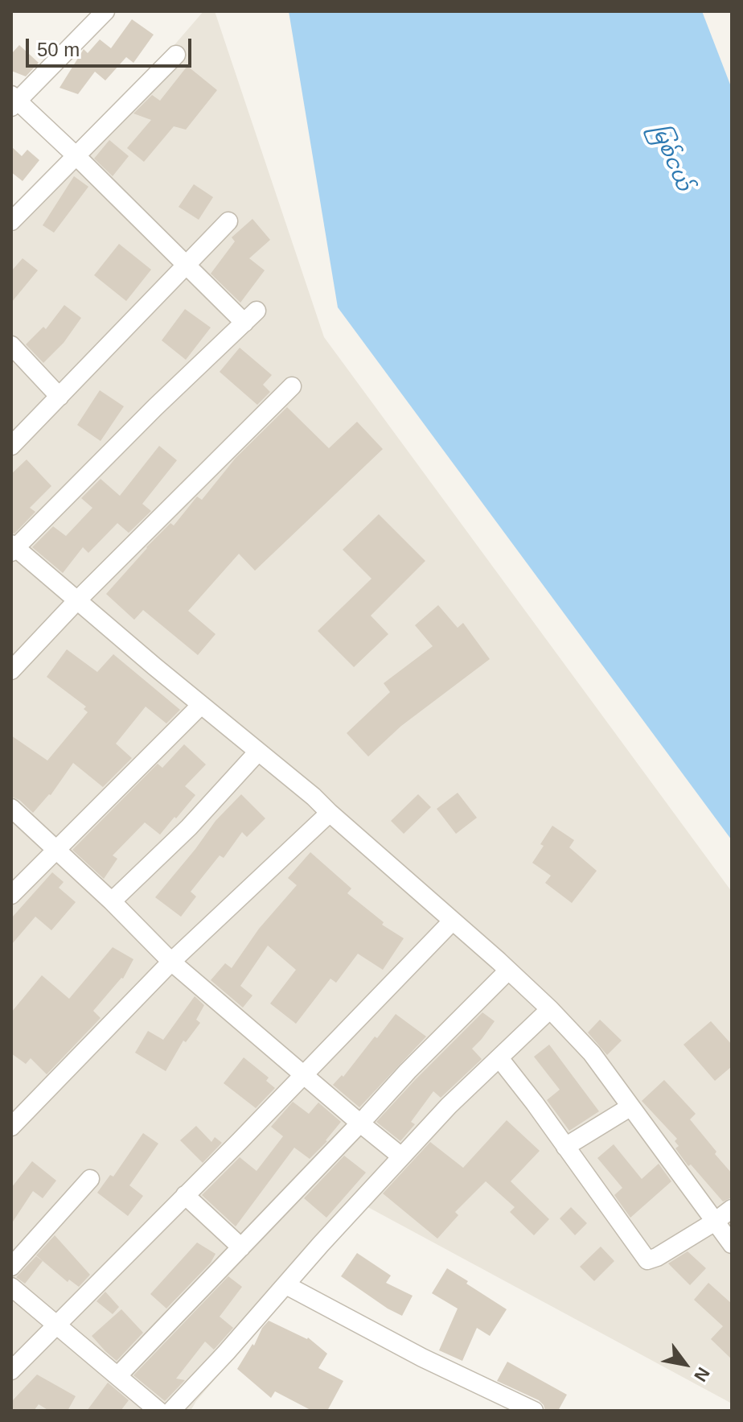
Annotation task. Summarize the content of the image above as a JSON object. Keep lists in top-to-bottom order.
{
  "water": ["မြစ်ငယ်"],
  "scale_bar": "50 m",
  "north": "bottom right"
}
